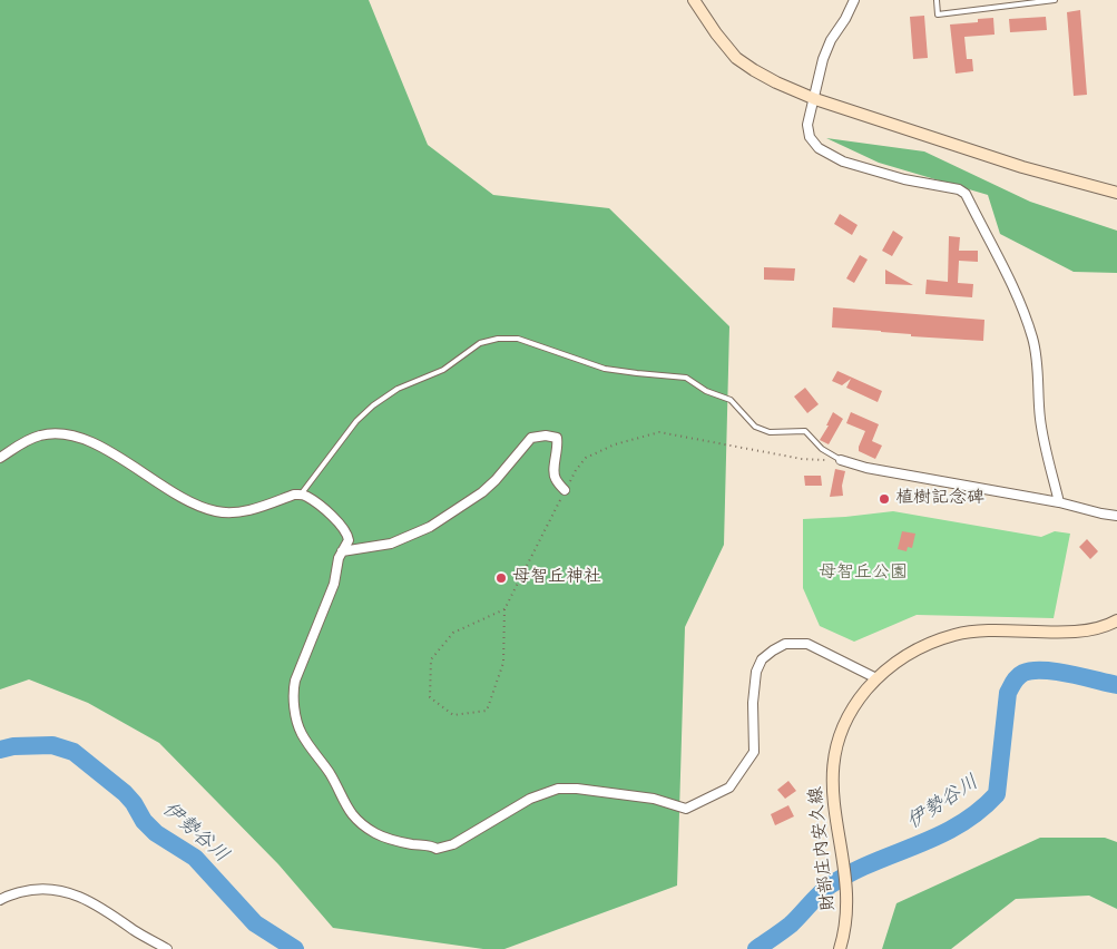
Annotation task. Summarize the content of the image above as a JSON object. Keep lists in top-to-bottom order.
{
  "streets": {
    "main road": ["財部庄内安久線"]
  },
  "water": ["伊勢谷川"],
  "parks": ["母智丘公園"],
  "places": ["植樹記念碑", "母智丘神社"]
}
